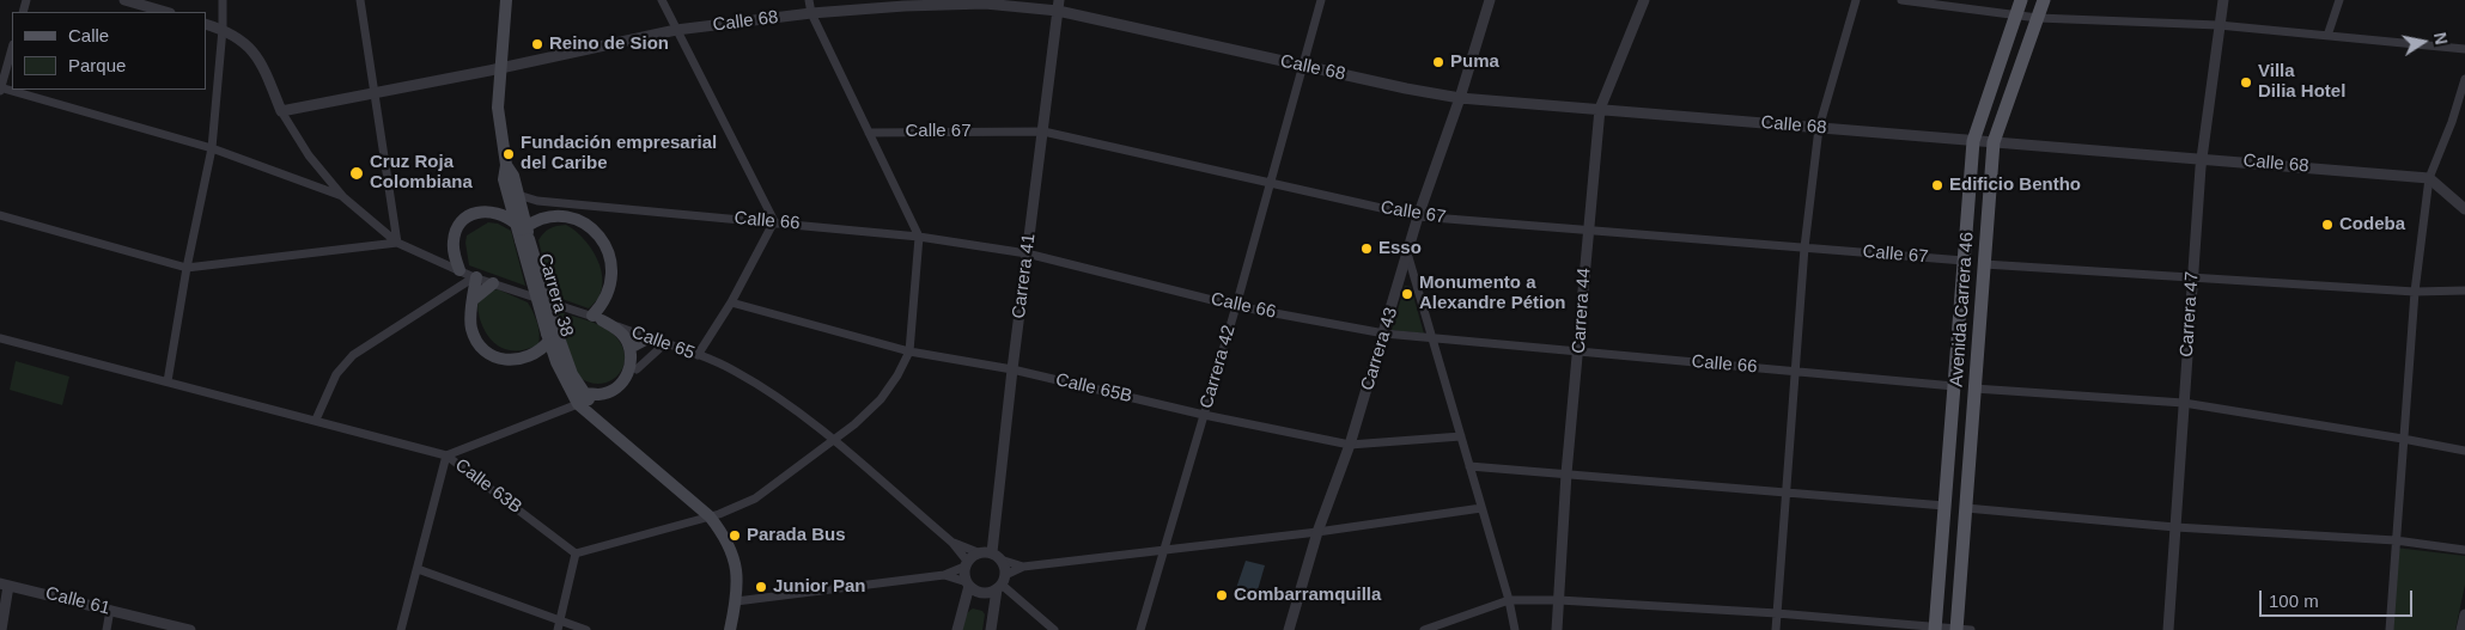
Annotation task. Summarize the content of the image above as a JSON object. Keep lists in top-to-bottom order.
{
  "streets": {
    "main road": ["Carrera 38", "Avenida Carrera 46"],
    "street": [
      "Calle 68",
      "Calle 67",
      "Calle 66",
      "Carrera 41",
      "Carrera 44",
      "Carrera 47",
      "Calle 65",
      "Carrera 43",
      "Carrera 42",
      "Calle 65B",
      "Calle 63B",
      "Calle 61"
    ]
  },
  "crossings": [
    ["Calle 68", "Carrera 41"],
    ["Calle 68", "Carrera 38"],
    ["Calle 68", "Avenida Carrera 46"],
    ["Calle 68", "Carrera 44"],
    ["Calle 68", "Carrera 47"],
    ["Calle 68", "Calle 65"],
    ["Calle 68", "Carrera 43"],
    ["Calle 68", "Carrera 42"],
    ["Calle 67", "Carrera 41"],
    ["Calle 67", "Avenida Carrera 46"],
    ["Calle 67", "Carrera 44"],
    ["Calle 67", "Carrera 43"],
    ["Calle 67", "Carrera 42"],
    ["Calle 66", "Carrera 41"],
    ["Calle 66", "Carrera 38"],
    ["Calle 66", "Avenida Carrera 46"],
    ["Calle 66", "Carrera 44"],
    ["Calle 66", "Carrera 43"],
    ["Calle 66", "Carrera 42"],
    ["Carrera 41", "Calle 65"],
    ["Carrera 41", "Calle 65B"],
    ["Carrera 43", "Calle 65B"],
    ["Carrera 42", "Calle 65B"]
  ],
  "places": [
    "Reino de Sion",
    "Puma",
    "Villa Dilia Hotel",
    "Fundación empresarial del Caribe",
    "Cruz Roja Colombiana",
    "Edificio Bentho",
    "Codeba",
    "Esso",
    "Monumento a Alexandre Pétion",
    "Parada Bus",
    "Junior Pan",
    "Combarramquilla"
  ],
  "legend": ["Calle", "Parque"],
  "scale_bar": "100 m",
  "north": "right"
}
